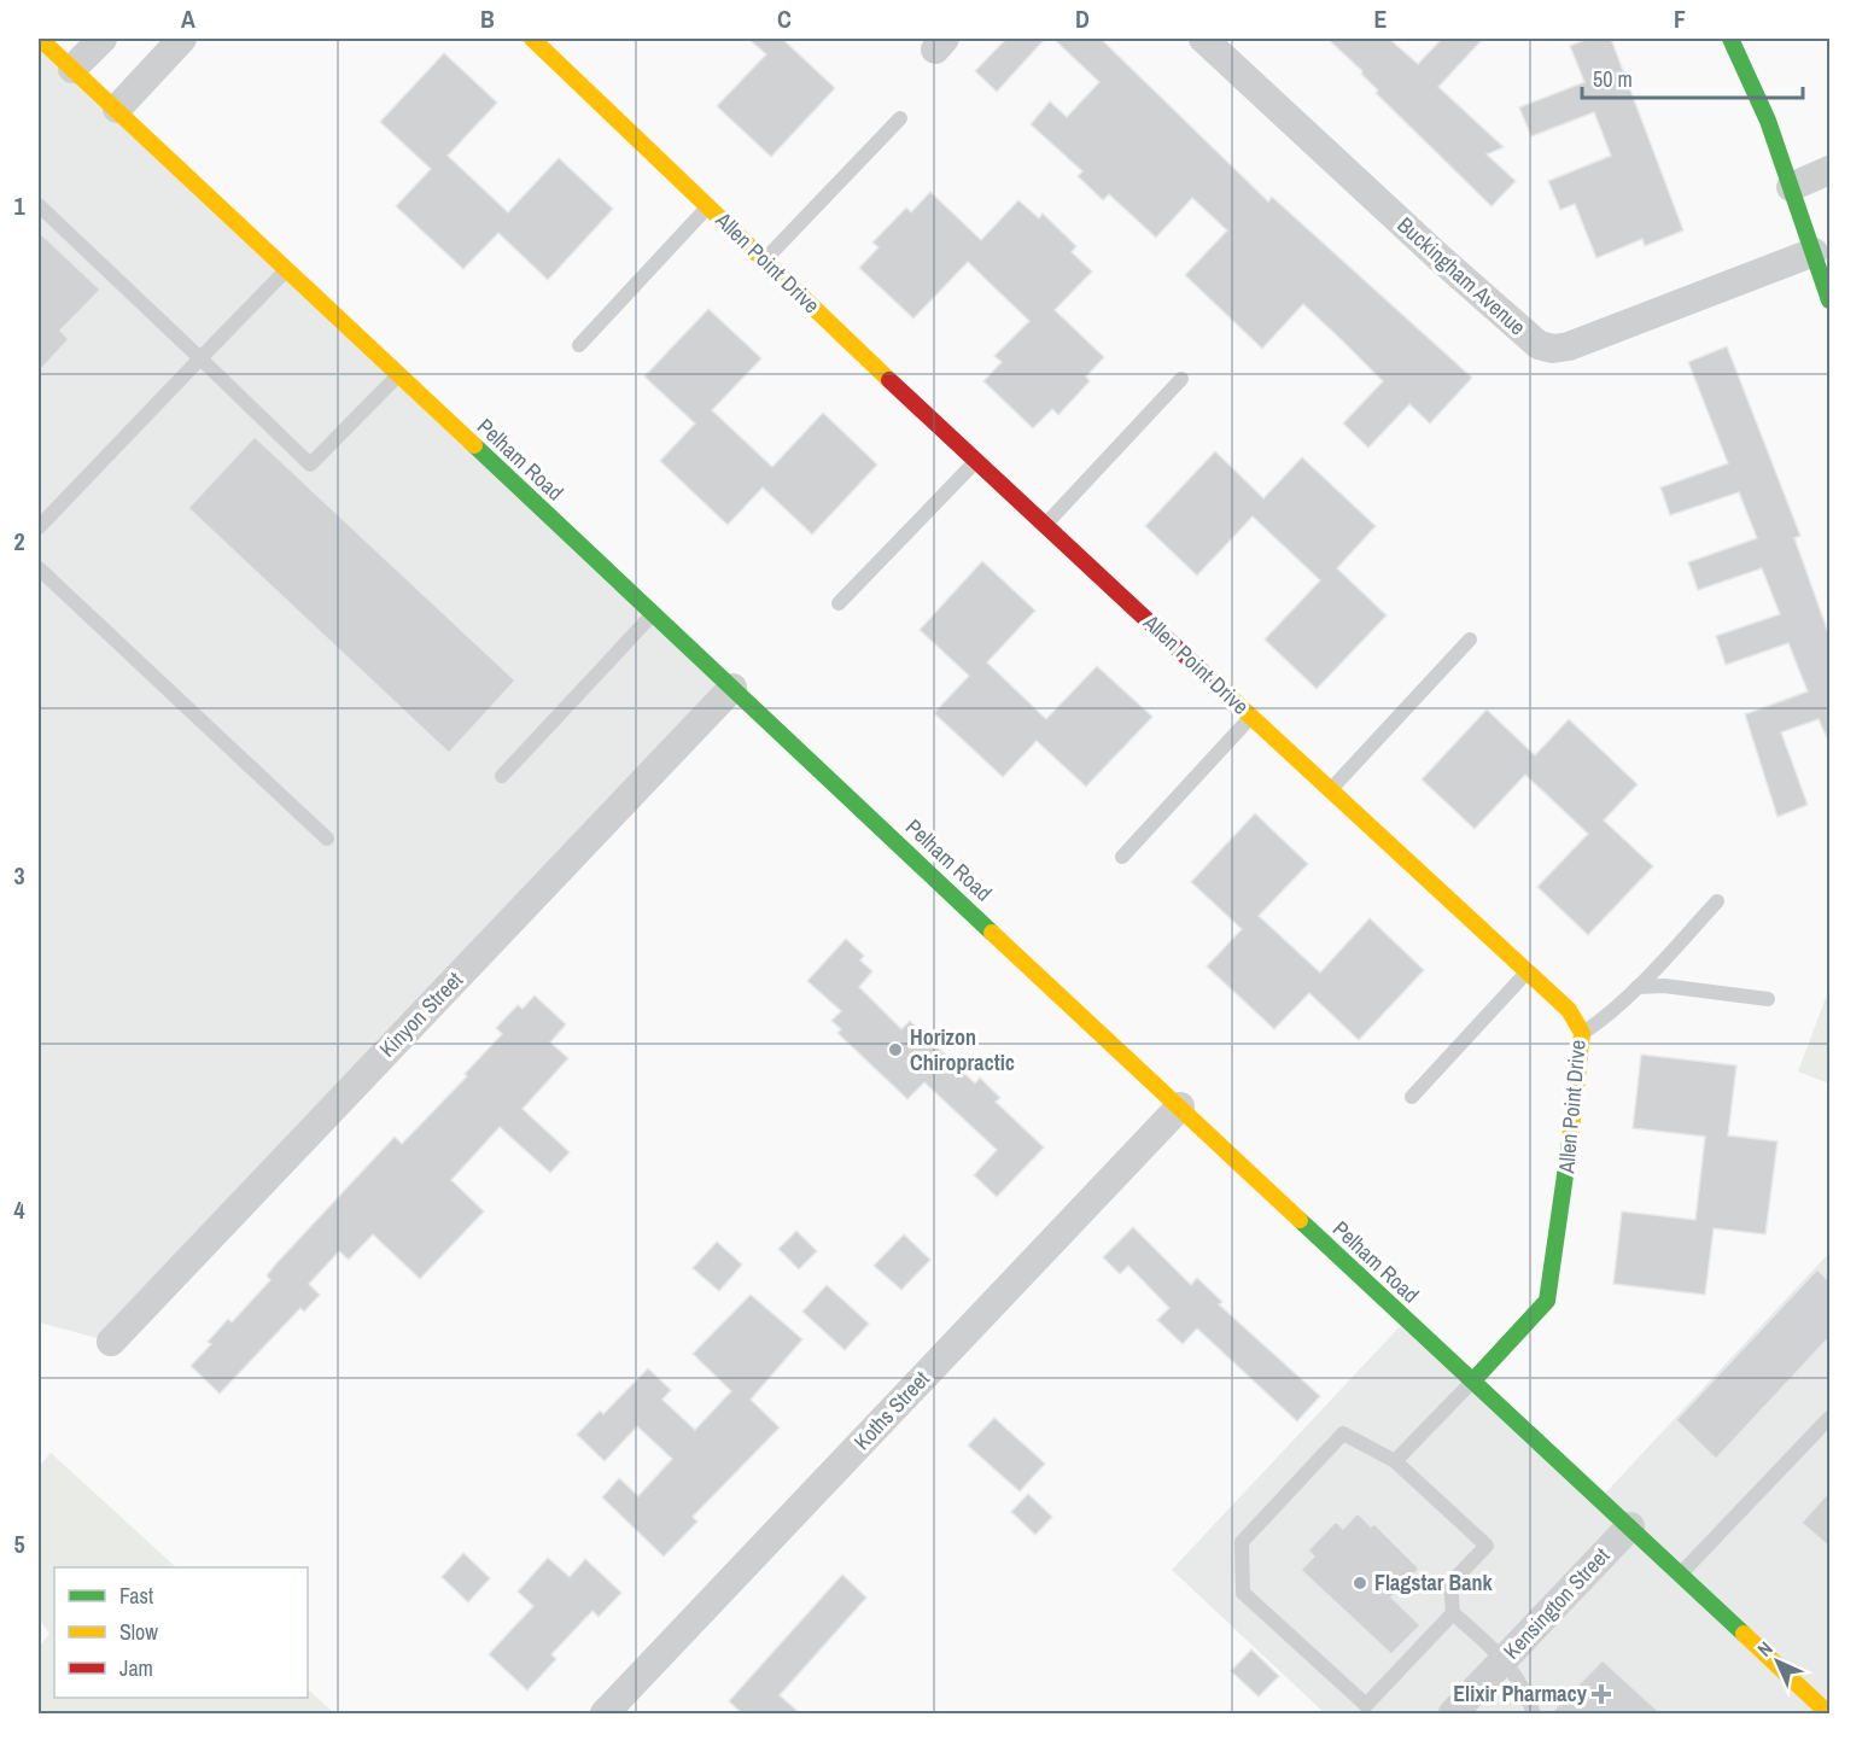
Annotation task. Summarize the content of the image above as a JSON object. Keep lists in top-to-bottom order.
{
  "streets": {
    "main road": ["Allen Point Drive", "Pelham Road"],
    "street": [
      "Buckingham Avenue",
      "Kinyon Street",
      "Koths Street",
      "Kensington Street"
    ]
  },
  "crossings": [
    ["Allen Point Drive", "Pelham Road"],
    ["Pelham Road", "Kinyon Street"],
    ["Pelham Road", "Koths Street"],
    ["Pelham Road", "Kensington Street"]
  ],
  "places": {
    "other": ["Horizon Chiropractic", "Flagstar Bank"],
    "health": ["Elixir Pharmacy"]
  },
  "legend": ["Fast", "Slow", "Jam"],
  "scale_bar": "50 m",
  "north": "top left",
  "grid": {
    "columns": [
      "A",
      "B",
      "C",
      "D",
      "E",
      "F"
    ],
    "rows": [
      "1",
      "2",
      "3",
      "4",
      "5"
    ]
  }
}
